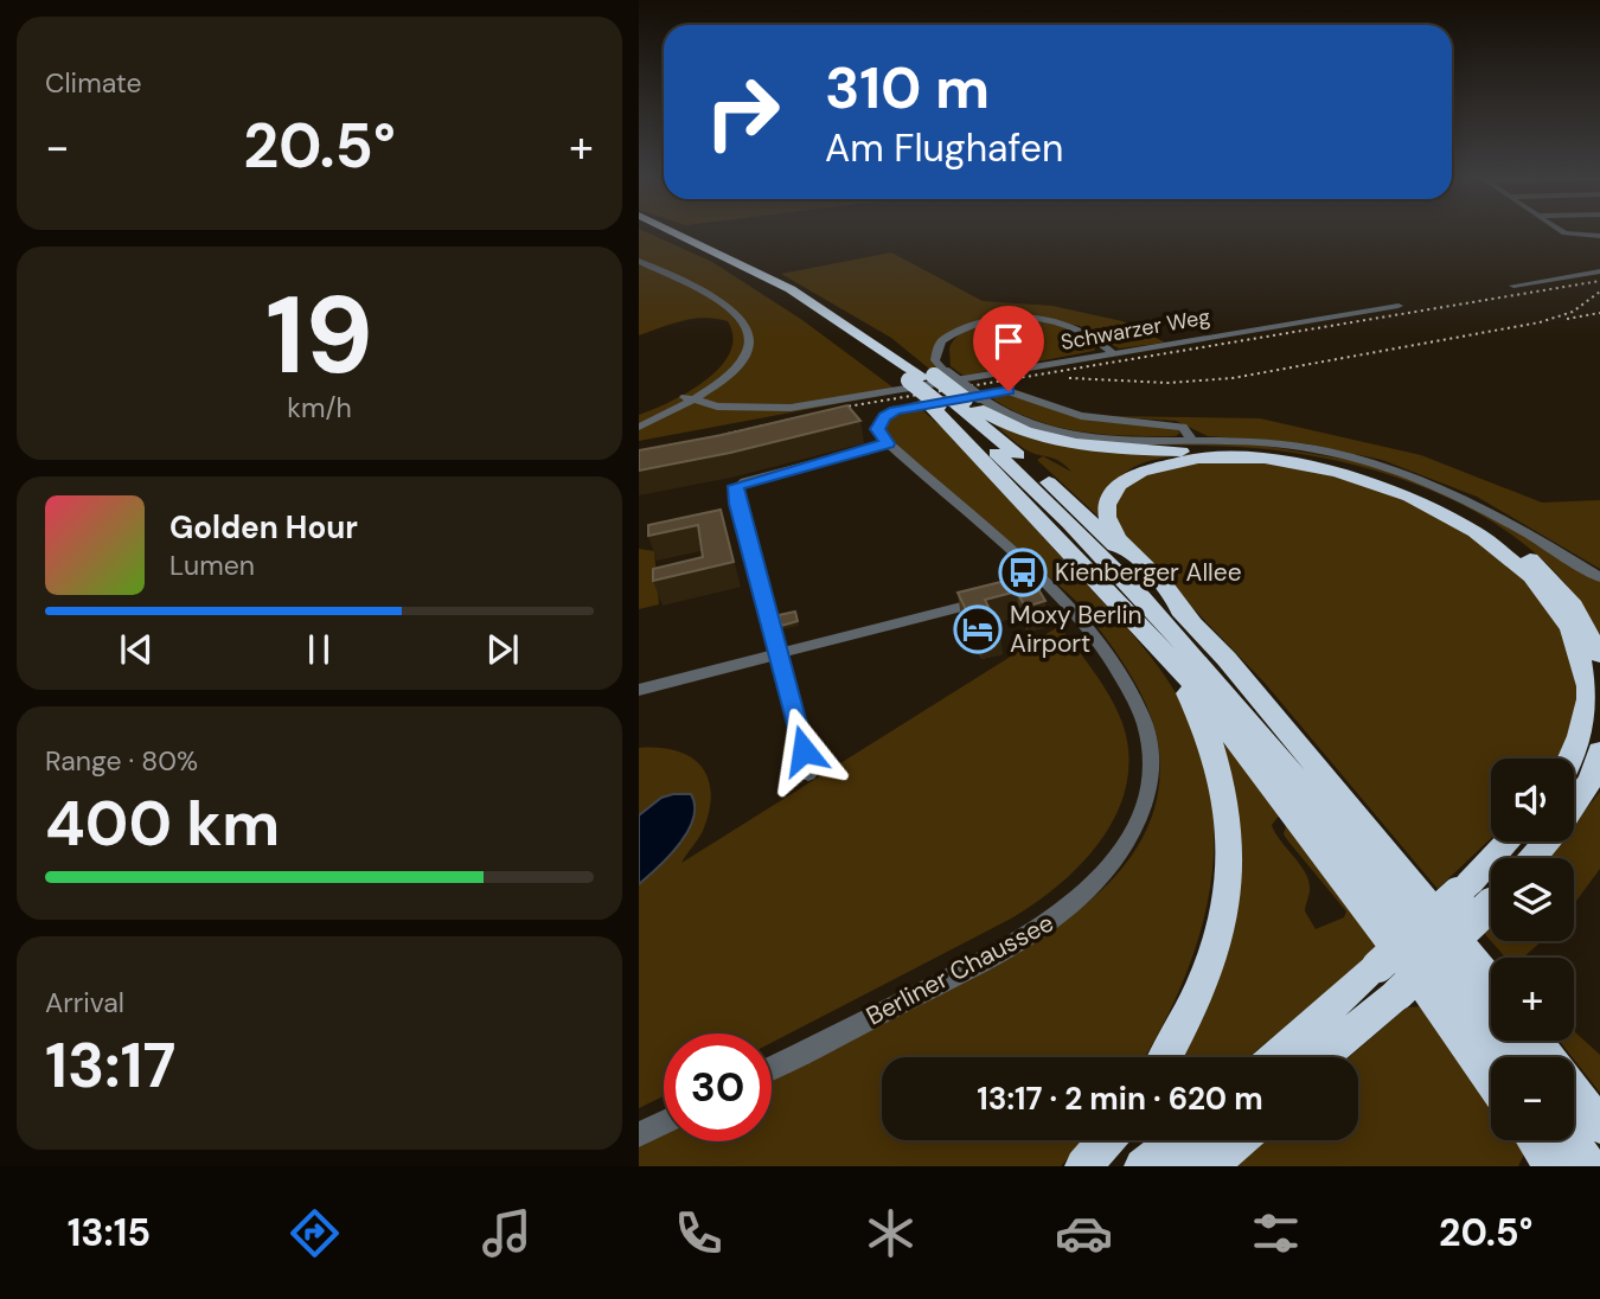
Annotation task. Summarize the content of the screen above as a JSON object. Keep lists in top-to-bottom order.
{
  "streets": {
    "street": ["Schwarzer Weg", "Berliner Chaussee"]
  },
  "places": {
    "bus stop": ["Kienberger Allee"],
    "hotel": ["Moxy Berlin Airport"]
  },
  "page": {
    "tile": [
      "Climate",
      ["19", "km/h"],
      ["Range · 80%", "400 km"],
      ["Arrival", "13:17"]
    ],
    "turn": ["310 m", "Am Flughafen"],
    "heat": ["−", "20.5°", "+"],
    "song": ["Golden Hour", "Lumen"],
    "map_buttons": ["+", "−"],
    "limit": "30",
    "trip": "13:17 · 2 min · 620 m",
    "tabs": ["13:15", "20.5°"]
  }
}
